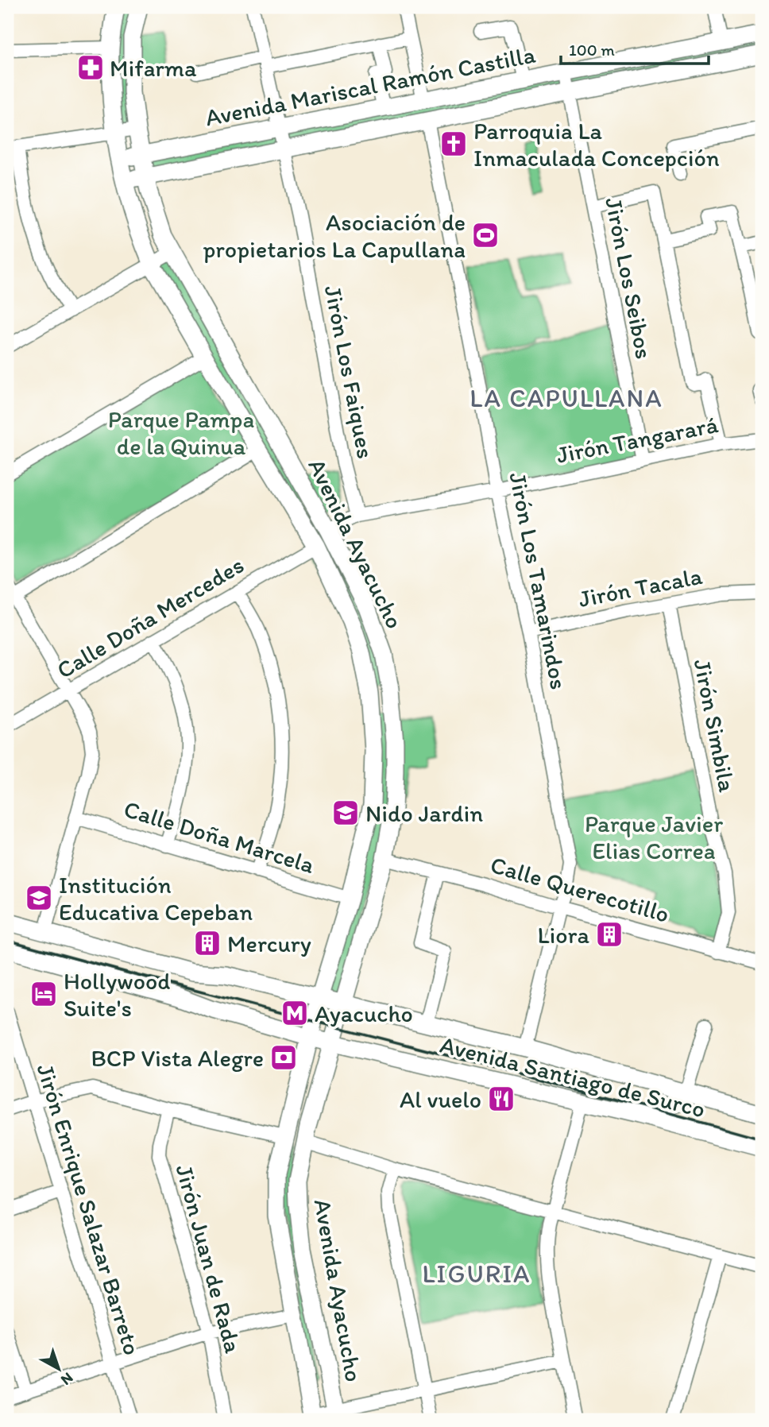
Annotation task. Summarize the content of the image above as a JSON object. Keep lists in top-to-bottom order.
{
  "streets": {
    "main road": ["Avenida Mariscal Ramón Castilla", "Avenida Ayacucho", "Avenida Santiago de Surco"],
    "street": [
      "Jirón Los Seibos",
      "Jirón Los Faiques",
      "Jirón Tangarará",
      "Jirón Los Tamarindos",
      "Jirón Tacala",
      "Calle Doña Mercedes",
      "Jirón Simbila",
      "Calle Doña Marcela",
      "Calle Querecotillo",
      "Jirón Enrique Salazar Barreto",
      "Jirón Juan de Rada"
    ]
  },
  "crossings": [
    ["Avenida Mariscal Ramón Castilla", "Jirón Los Seibos"],
    ["Avenida Mariscal Ramón Castilla", "Jirón Los Faiques"],
    ["Avenida Mariscal Ramón Castilla", "Avenida Ayacucho"],
    ["Avenida Mariscal Ramón Castilla", "Jirón Los Tamarindos"],
    ["Jirón Los Seibos", "Jirón Tangarará"],
    ["Jirón Los Faiques", "Jirón Tangarará"],
    ["Jirón Tangarará", "Avenida Ayacucho"],
    ["Jirón Tangarará", "Jirón Los Tamarindos"],
    ["Avenida Ayacucho", "Calle Doña Mercedes"],
    ["Avenida Ayacucho", "Calle Doña Marcela"],
    ["Avenida Ayacucho", "Calle Querecotillo"],
    ["Avenida Ayacucho", "Avenida Santiago de Surco"],
    ["Jirón Los Tamarindos", "Jirón Tacala"],
    ["Jirón Los Tamarindos", "Calle Querecotillo"],
    ["Jirón Los Tamarindos", "Avenida Santiago de Surco"],
    ["Jirón Tacala", "Jirón Simbila"],
    ["Jirón Simbila", "Calle Querecotillo"]
  ],
  "districts": ["LA CAPULLANA", "LIGURIA"],
  "parks": ["Parque Pampa de la Quinua", "Parque Javier Elias Correa"],
  "places": {
    "pharmacy": ["Mifarma"],
    "church": ["Parroquia La Inmaculada Concepción"],
    "sports": ["Asociación de propietarios La Capullana"],
    "school or university": ["Nido Jardin", "Institución Educativa Cepeban"],
    "building": ["Liora", "Mercury"],
    "hotel": ["Hollywood Suite's"],
    "metro station": ["Ayacucho"],
    "bank": ["BCP Vista Alegre"],
    "restaurant": ["Al vuelo"]
  },
  "scale_bar": "100 m",
  "north": "bottom right"
}
